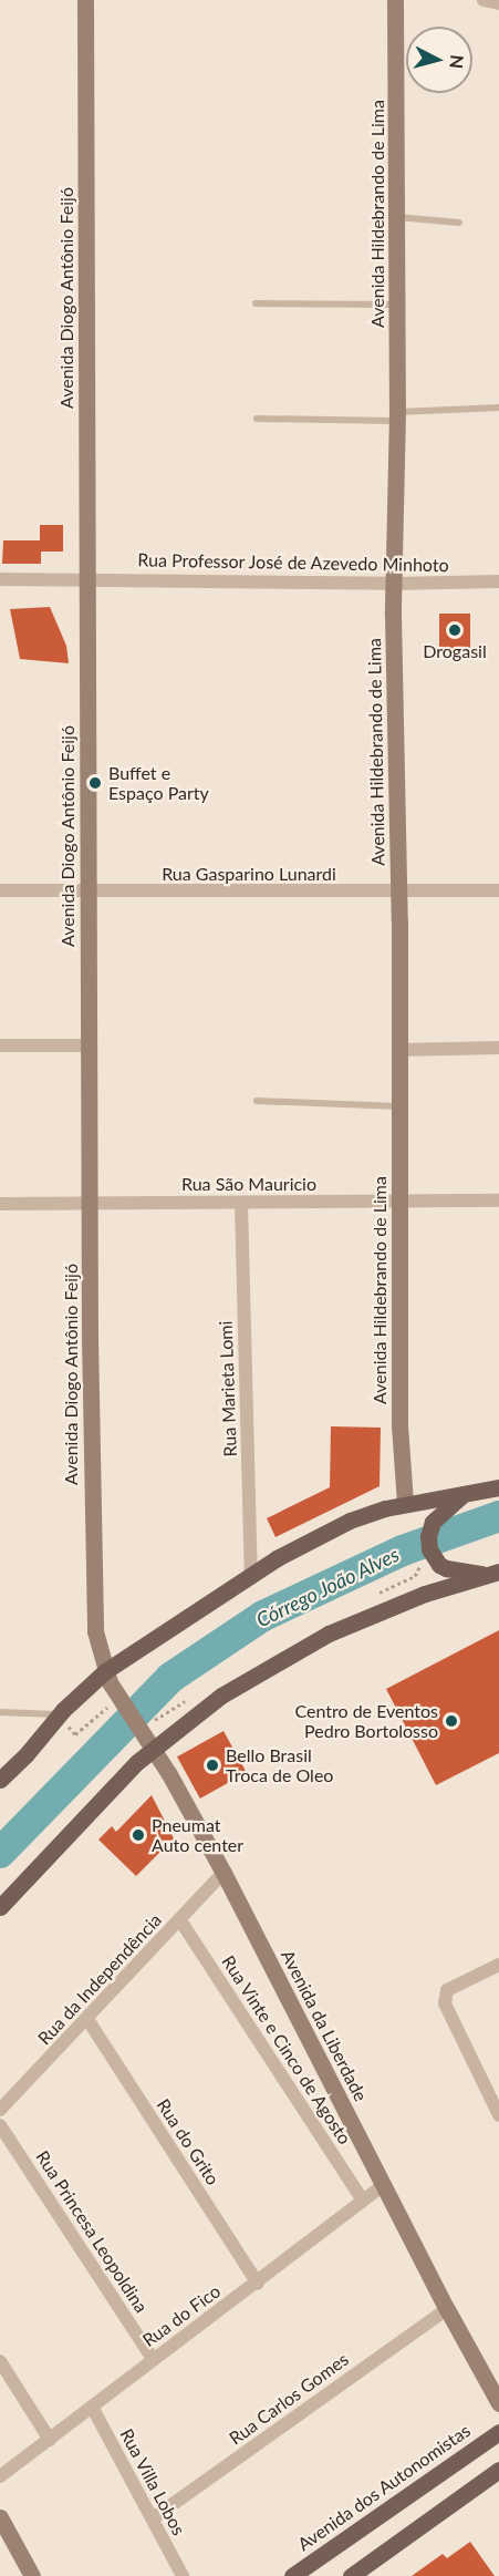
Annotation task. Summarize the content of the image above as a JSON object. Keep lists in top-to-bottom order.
{
  "streets": {
    "main road": [
      "Avenida Hildebrando de Lima",
      "Avenida Diogo Antônio Feijó",
      "Avenida da Liberdade",
      "Avenida dos Autonomistas"
    ],
    "street": [
      "Rua Professor José de Azevedo Minhoto",
      "Rua Gasparino Lunardi",
      "Rua São Mauricio",
      "Rua Marieta Lomi",
      "Rua da Independência",
      "Rua Vinte e Cinco de Agosto",
      "Rua do Grito",
      "Rua Princesa Leopoldina",
      "Rua do Fico",
      "Rua Carlos Gomes",
      "Rua Villa Lobos"
    ]
  },
  "crossings": [
    ["Avenida Hildebrando de Lima", "Rua Professor José de Azevedo Minhoto"],
    ["Avenida Hildebrando de Lima", "Rua Gasparino Lunardi"],
    ["Avenida Hildebrando de Lima", "Rua São Mauricio"],
    ["Avenida Diogo Antônio Feijó", "Rua Professor José de Azevedo Minhoto"],
    ["Avenida Diogo Antônio Feijó", "Rua Gasparino Lunardi"],
    ["Avenida Diogo Antônio Feijó", "Rua São Mauricio"],
    ["Avenida Diogo Antônio Feijó", "Avenida da Liberdade"],
    ["Rua São Mauricio", "Rua Marieta Lomi"],
    ["Rua da Independência", "Avenida da Liberdade"],
    ["Rua da Independência", "Rua Vinte e Cinco de Agosto"],
    ["Rua da Independência", "Rua do Grito"],
    ["Avenida da Liberdade", "Rua do Fico"],
    ["Avenida da Liberdade", "Rua Carlos Gomes"],
    ["Rua Vinte e Cinco de Agosto", "Rua do Fico"],
    ["Rua do Grito", "Rua do Fico"],
    ["Rua Princesa Leopoldina", "Rua do Fico"],
    ["Rua do Fico", "Rua Villa Lobos"],
    ["Rua Carlos Gomes", "Rua Villa Lobos"]
  ],
  "water": ["Córrego João Alves"],
  "places": [
    "Drogasil",
    "Buffet e Espaço Party",
    "Centro de Eventos Pedro Bortolosso",
    "Bello Brasil Troca de Oleo",
    "Pneumat Auto center"
  ],
  "north": "right"
}
